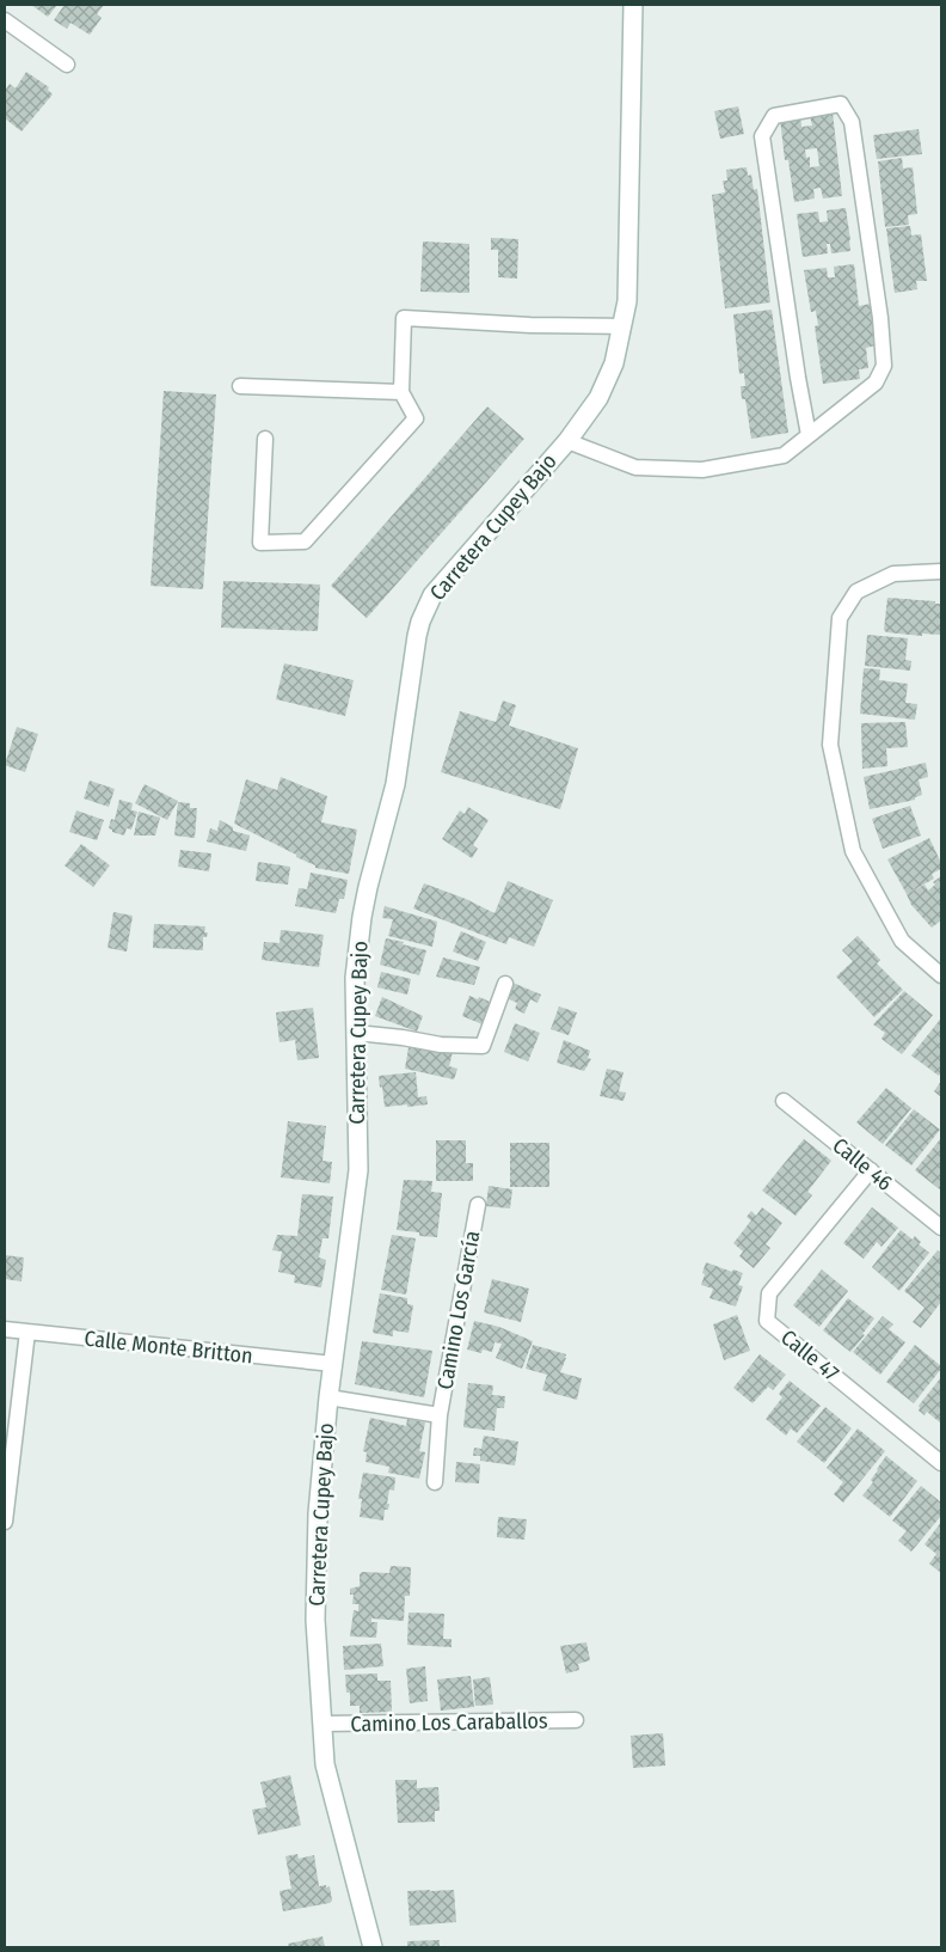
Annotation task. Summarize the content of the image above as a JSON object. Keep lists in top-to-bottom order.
{
  "streets": {
    "street": [
      "Carretera Cupey Bajo",
      "Calle 46",
      "Camino Los García",
      "Calle Monte Britton",
      "Calle 47",
      "Camino Los Caraballos"
    ]
  },
  "crossings": [
    ["Carretera Cupey Bajo", "Camino Los García"],
    ["Carretera Cupey Bajo", "Calle Monte Britton"],
    ["Carretera Cupey Bajo", "Camino Los Caraballos"],
    ["Calle 46", "Calle 47"]
  ]
}
